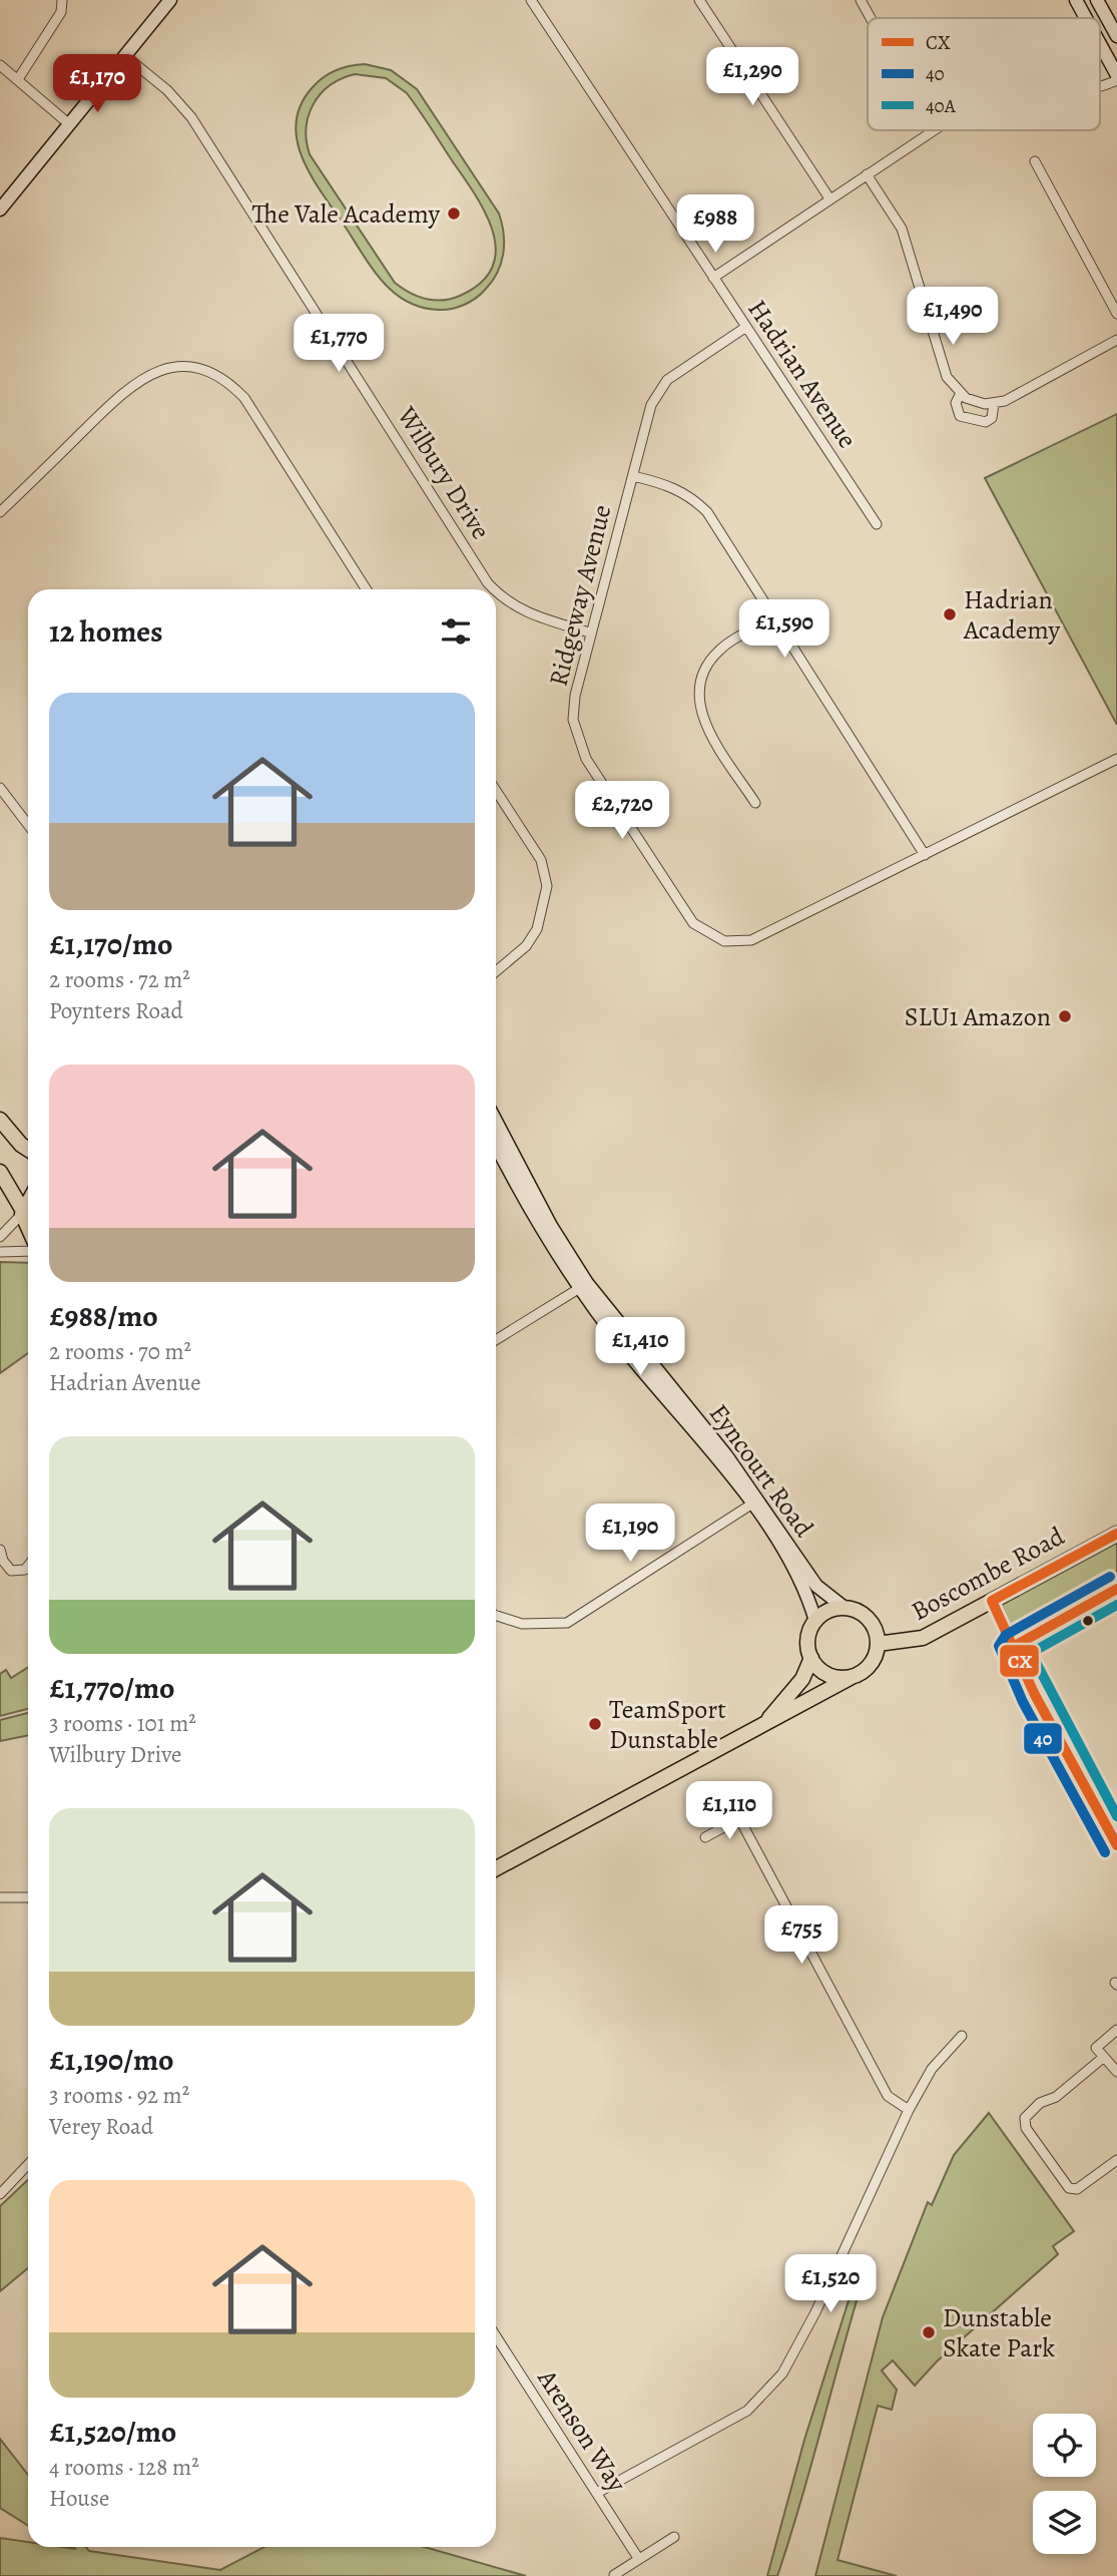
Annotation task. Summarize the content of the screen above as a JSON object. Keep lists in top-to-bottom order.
{
  "streets": {
    "main road": ["Boscombe Road"],
    "street": [
      "Hadrian Avenue",
      "Wilbury Drive",
      "Ridgeway Avenue",
      "Eyncourt Road",
      "Arenson Way"
    ]
  },
  "crossings": [
    ["Hadrian Avenue", "Ridgeway Avenue"],
    ["Wilbury Drive", "Ridgeway Avenue"],
    ["Eyncourt Road", "Boscombe Road"]
  ],
  "places": [
    "The Vale Academy",
    "Hadrian Academy",
    "SLU1 Amazon",
    "TeamSport Dunstable",
    "Dunstable Skate Park"
  ],
  "lines": ["transit line CX", "transit line 40", "transit line 40A"],
  "legend": ["CX", "40", "40A"],
  "page": {
    "price": [
      "£1,290",
      "£1,170",
      "£988",
      "£1,490",
      "£1,770",
      "£1,590",
      "£2,720",
      "£1,410",
      "£1,190",
      "£1,110",
      "£755",
      "£1,520"
    ],
    "heading": "12 homes",
    "list": [
      {
        "name": "£1,170/mo",
        "note": "2 rooms · 72 m² · Poynters Road"
      },
      {
        "name": "£988/mo",
        "note": "2 rooms · 70 m² · Hadrian Avenue"
      },
      {
        "name": "£1,770/mo",
        "note": "3 rooms · 101 m² · Wilbury Drive"
      },
      {
        "name": "£1,190/mo",
        "note": "3 rooms · 92 m² · Verey Road"
      },
      {
        "name": "£1,520/mo",
        "note": "4 rooms · 128 m² · House"
      }
    ]
  }
}
